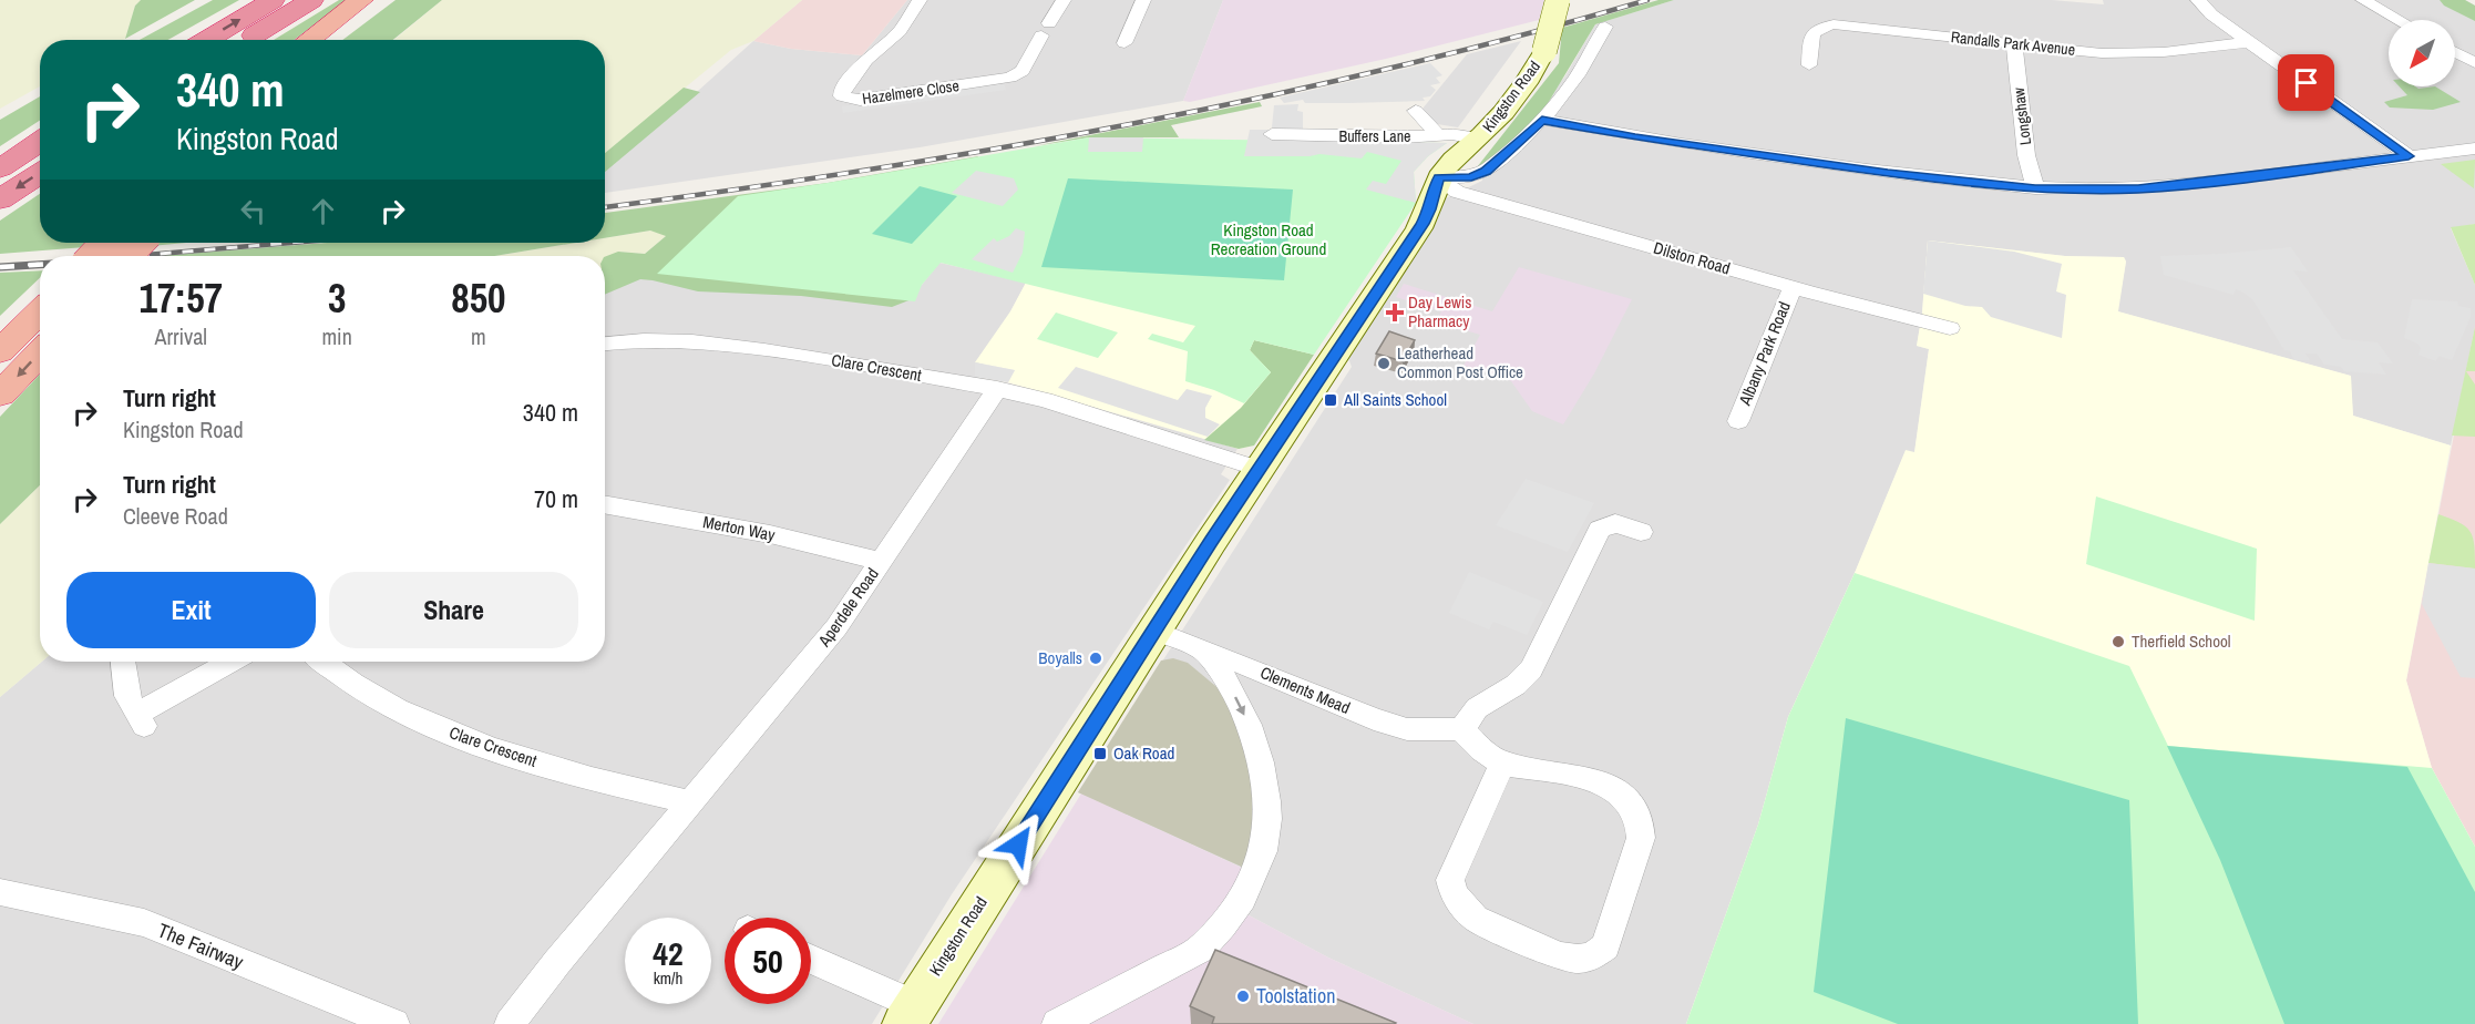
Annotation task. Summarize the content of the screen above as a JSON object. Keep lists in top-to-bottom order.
{
  "streets": {
    "main road": ["Kingston Road"],
    "street": [
      "Randalls Park Avenue",
      "Hazelmere Close",
      "Longshaw",
      "Buffers Lane",
      "Dilston Road",
      "Albany Park Road",
      "Clare Crescent",
      "Merton Way",
      "Aperdele Road",
      "Clements Mead",
      "The Fairway"
    ]
  },
  "crossings": [
    ["Randalls Park Avenue", "Longshaw"],
    ["Kingston Road", "Buffers Lane"],
    ["Kingston Road", "Dilston Road"],
    ["Kingston Road", "Clements Mead"],
    ["Dilston Road", "Albany Park Road"],
    ["Clare Crescent", "Aperdele Road"],
    ["Merton Way", "Aperdele Road"]
  ],
  "parks": ["Kingston Road Recreation Ground"],
  "places": {
    "health": ["Day Lewis Pharmacy"],
    "other": [
      "Leatherhead Common Post Office",
      "Therfield School",
      "Boyalls",
      "Toolstation"
    ],
    "transit": ["All Saints School", "Oak Road"]
  },
  "north": "bottom left",
  "page": {
    "turn": ["340 m", "Kingston Road"],
    "eta": [
      "17:57",
      "Arrival",
      "3",
      "min",
      "850",
      "m"
    ],
    "list": [
      {
        "name": "Turn right",
        "note": "Kingston Road",
        "value": "340 m"
      },
      {
        "name": "Turn right",
        "note": "Cleeve Road",
        "value": "70 m"
      }
    ],
    "buttons": ["Exit", "Share"],
    "speed": "42 km/h",
    "limit": "50"
  }
}
